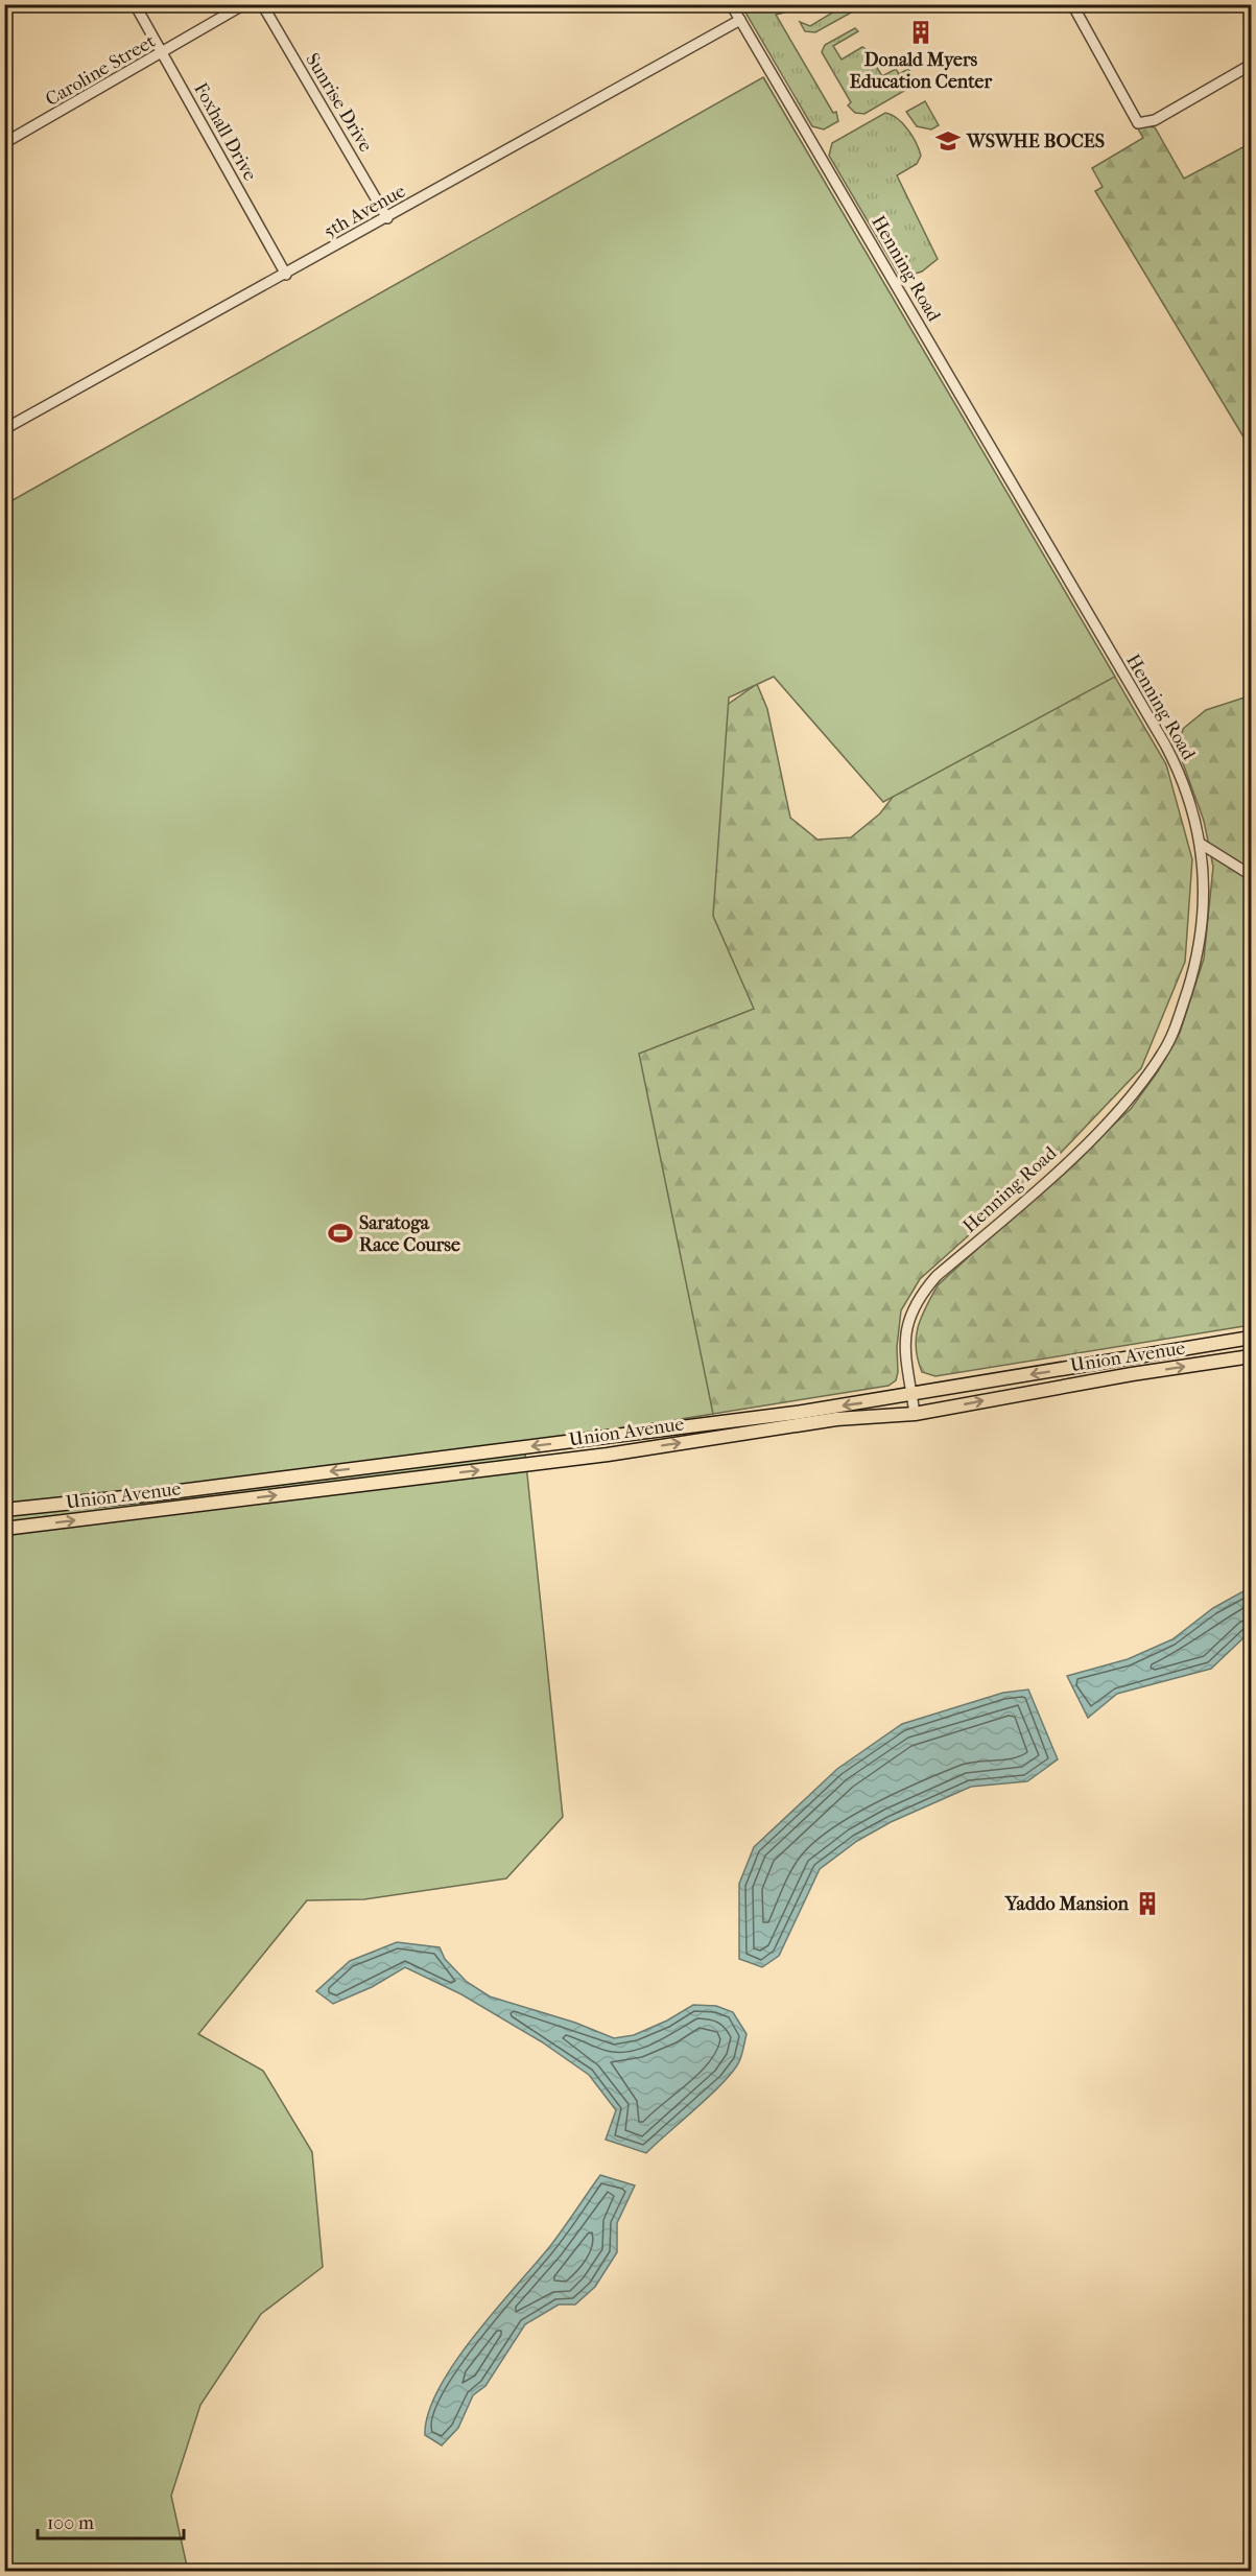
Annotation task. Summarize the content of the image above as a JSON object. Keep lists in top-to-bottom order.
{
  "streets": {
    "main road": ["Union Avenue"],
    "street": [
      "Caroline Street",
      "Sunrise Drive",
      "Foxhall Drive",
      "5th Avenue",
      "Henning Road"
    ]
  },
  "crossings": [
    ["Caroline Street", "Foxhall Drive"],
    ["Sunrise Drive", "5th Avenue"],
    ["Foxhall Drive", "5th Avenue"],
    ["5th Avenue", "Henning Road"],
    ["Henning Road", "Union Avenue"]
  ],
  "places": {
    "building": ["Donald Myers Education Center", "Yaddo Mansion"],
    "school or university": ["WSWHE BOCES"],
    "sports": ["Saratoga Race Course"]
  },
  "scale_bar": "100 m"
}
